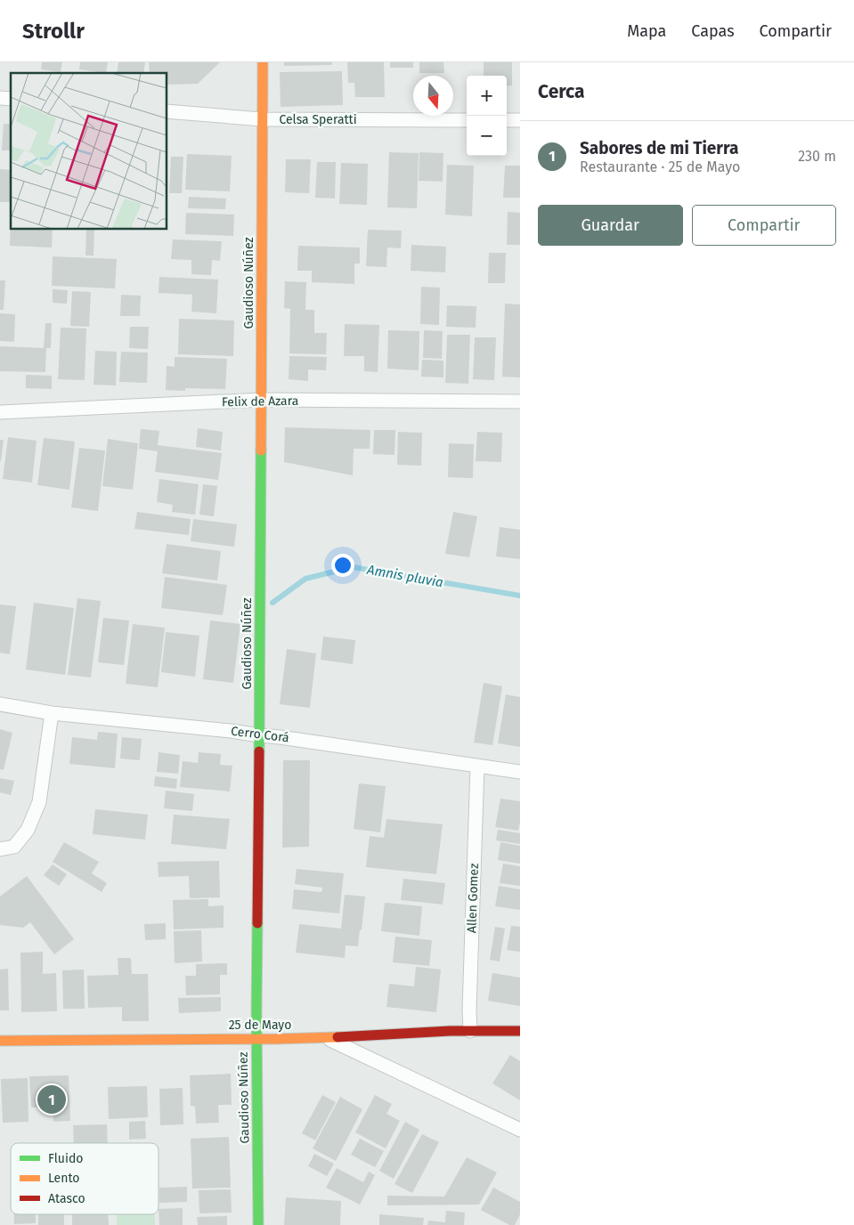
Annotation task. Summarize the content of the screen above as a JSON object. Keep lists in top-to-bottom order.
{
  "streets": {
    "street": [
      "Celsa Speratti",
      "Gaudioso Núñez",
      "Felix de Azara",
      "Cerro Corá",
      "Allen Gomez",
      "25 de Mayo"
    ]
  },
  "crossings": [
    ["Celsa Speratti", "Gaudioso Núñez"],
    ["Gaudioso Núñez", "Felix de Azara"],
    ["Gaudioso Núñez", "Cerro Corá"],
    ["Gaudioso Núñez", "25 de Mayo"],
    ["Cerro Corá", "Allen Gomez"],
    ["Allen Gomez", "25 de Mayo"]
  ],
  "water": ["Amnis pluvia"],
  "legend": ["Fluido", "Lento", "Atasco"],
  "north": "bottom",
  "page": {
    "header": "Strollr",
    "nav": ["Mapa", "Capas", "Compartir"],
    "heading": "Cerca",
    "map_buttons": ["+", "−"],
    "list": [
      {
        "mark": "1",
        "name": "Sabores de mi Tierra",
        "note": "Restaurante · 25 de Mayo",
        "value": "230 m"
      }
    ],
    "buttons": ["Guardar", "Compartir"],
    "pins": "1"
  }
}
